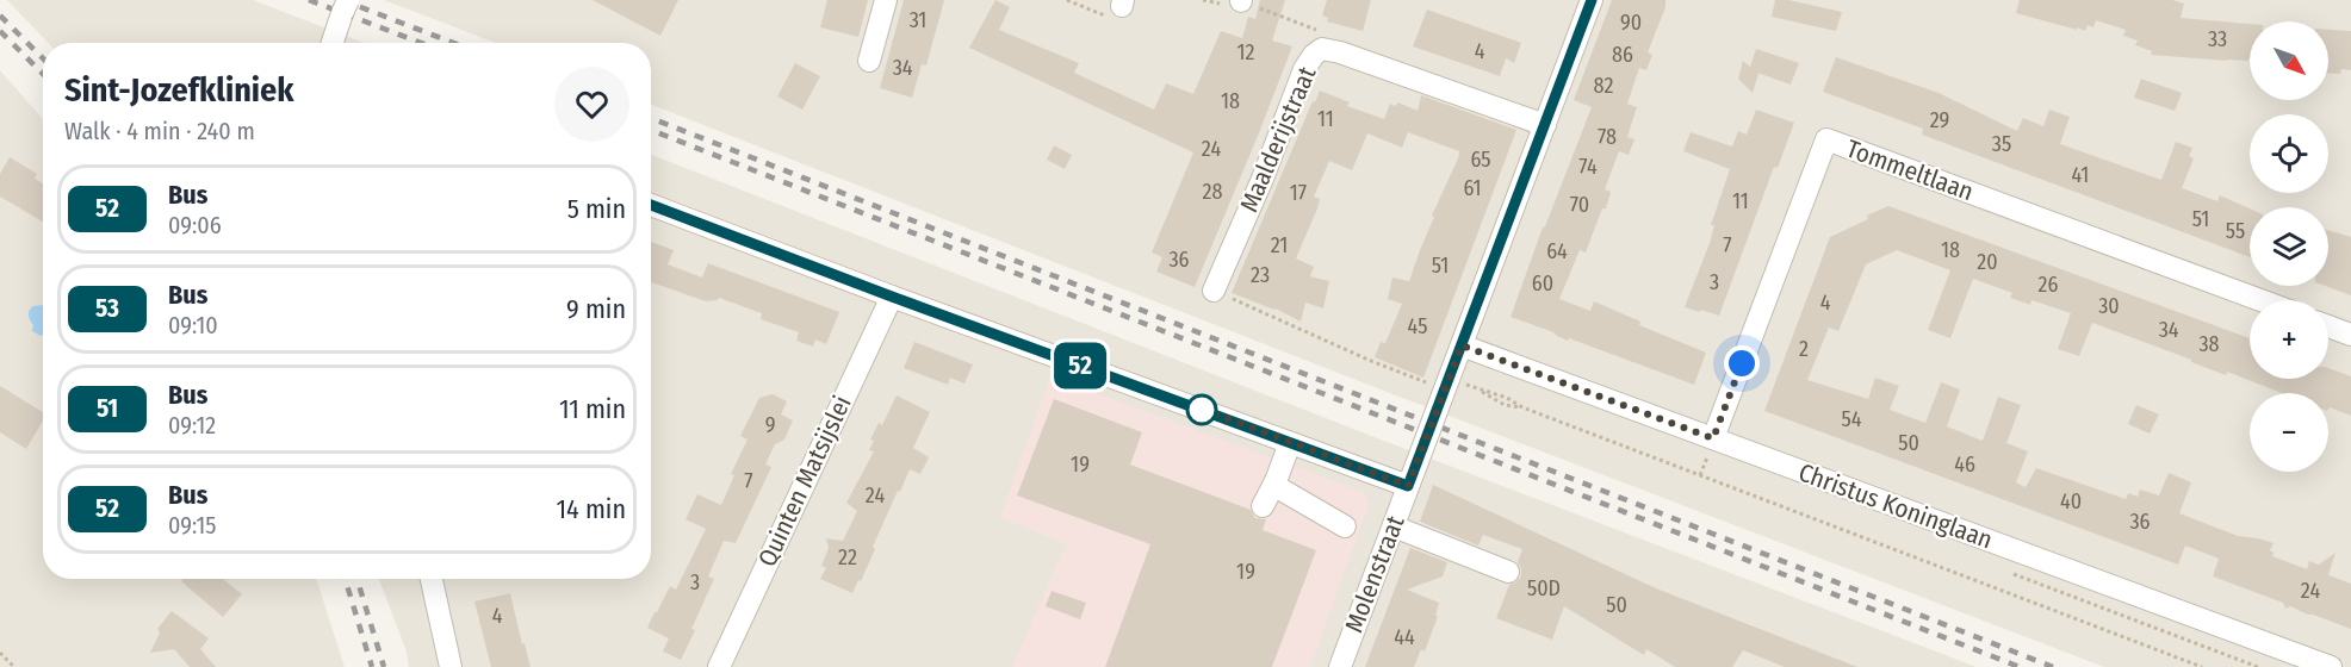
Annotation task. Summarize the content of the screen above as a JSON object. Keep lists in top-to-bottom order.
{
  "streets": {
    "street": [
      "Maalderijstraat",
      "Tommeltlaan",
      "Quinten Matsijslei",
      "Christus Koninglaan",
      "Molenstraat"
    ]
  },
  "crossings": [
    ["Maalderijstraat", "Molenstraat"],
    ["Tommeltlaan", "Christus Koninglaan"],
    ["Christus Koninglaan", "Molenstraat"]
  ],
  "lines": ["bus line 52"],
  "house_numbers": [
    "31",
    "90",
    "33",
    "4",
    "12",
    "86",
    "34",
    "82",
    "18",
    "11",
    "29",
    "78",
    "35",
    "24",
    "65",
    "74",
    "41",
    "61",
    "28",
    "17",
    "11",
    "70",
    "51",
    "55",
    "21",
    "7",
    "18",
    "64",
    "36",
    "20",
    "51",
    "23",
    "3",
    "60",
    "26",
    "4",
    "30",
    "45",
    "34",
    "38",
    "2",
    "54",
    "9",
    "50",
    "19",
    "46",
    "7",
    "24",
    "40",
    "36",
    "22",
    "19",
    "3",
    "50D",
    "24",
    "50",
    "4",
    "44"
  ],
  "north": "bottom right",
  "page": {
    "on_map": "52",
    "map_buttons": ["+", "−"],
    "heading": ["Sint-Jozefkliniek", "Walk · 4 min · 240 m"],
    "list": [
      {
        "mark": "52",
        "name": "Bus",
        "note": "09:06",
        "value": "5 min"
      },
      {
        "mark": "53",
        "name": "Bus",
        "note": "09:10",
        "value": "9 min"
      },
      {
        "mark": "51",
        "name": "Bus",
        "note": "09:12",
        "value": "11 min"
      },
      {
        "mark": "52",
        "name": "Bus",
        "note": "09:15",
        "value": "14 min"
      }
    ]
  }
}
